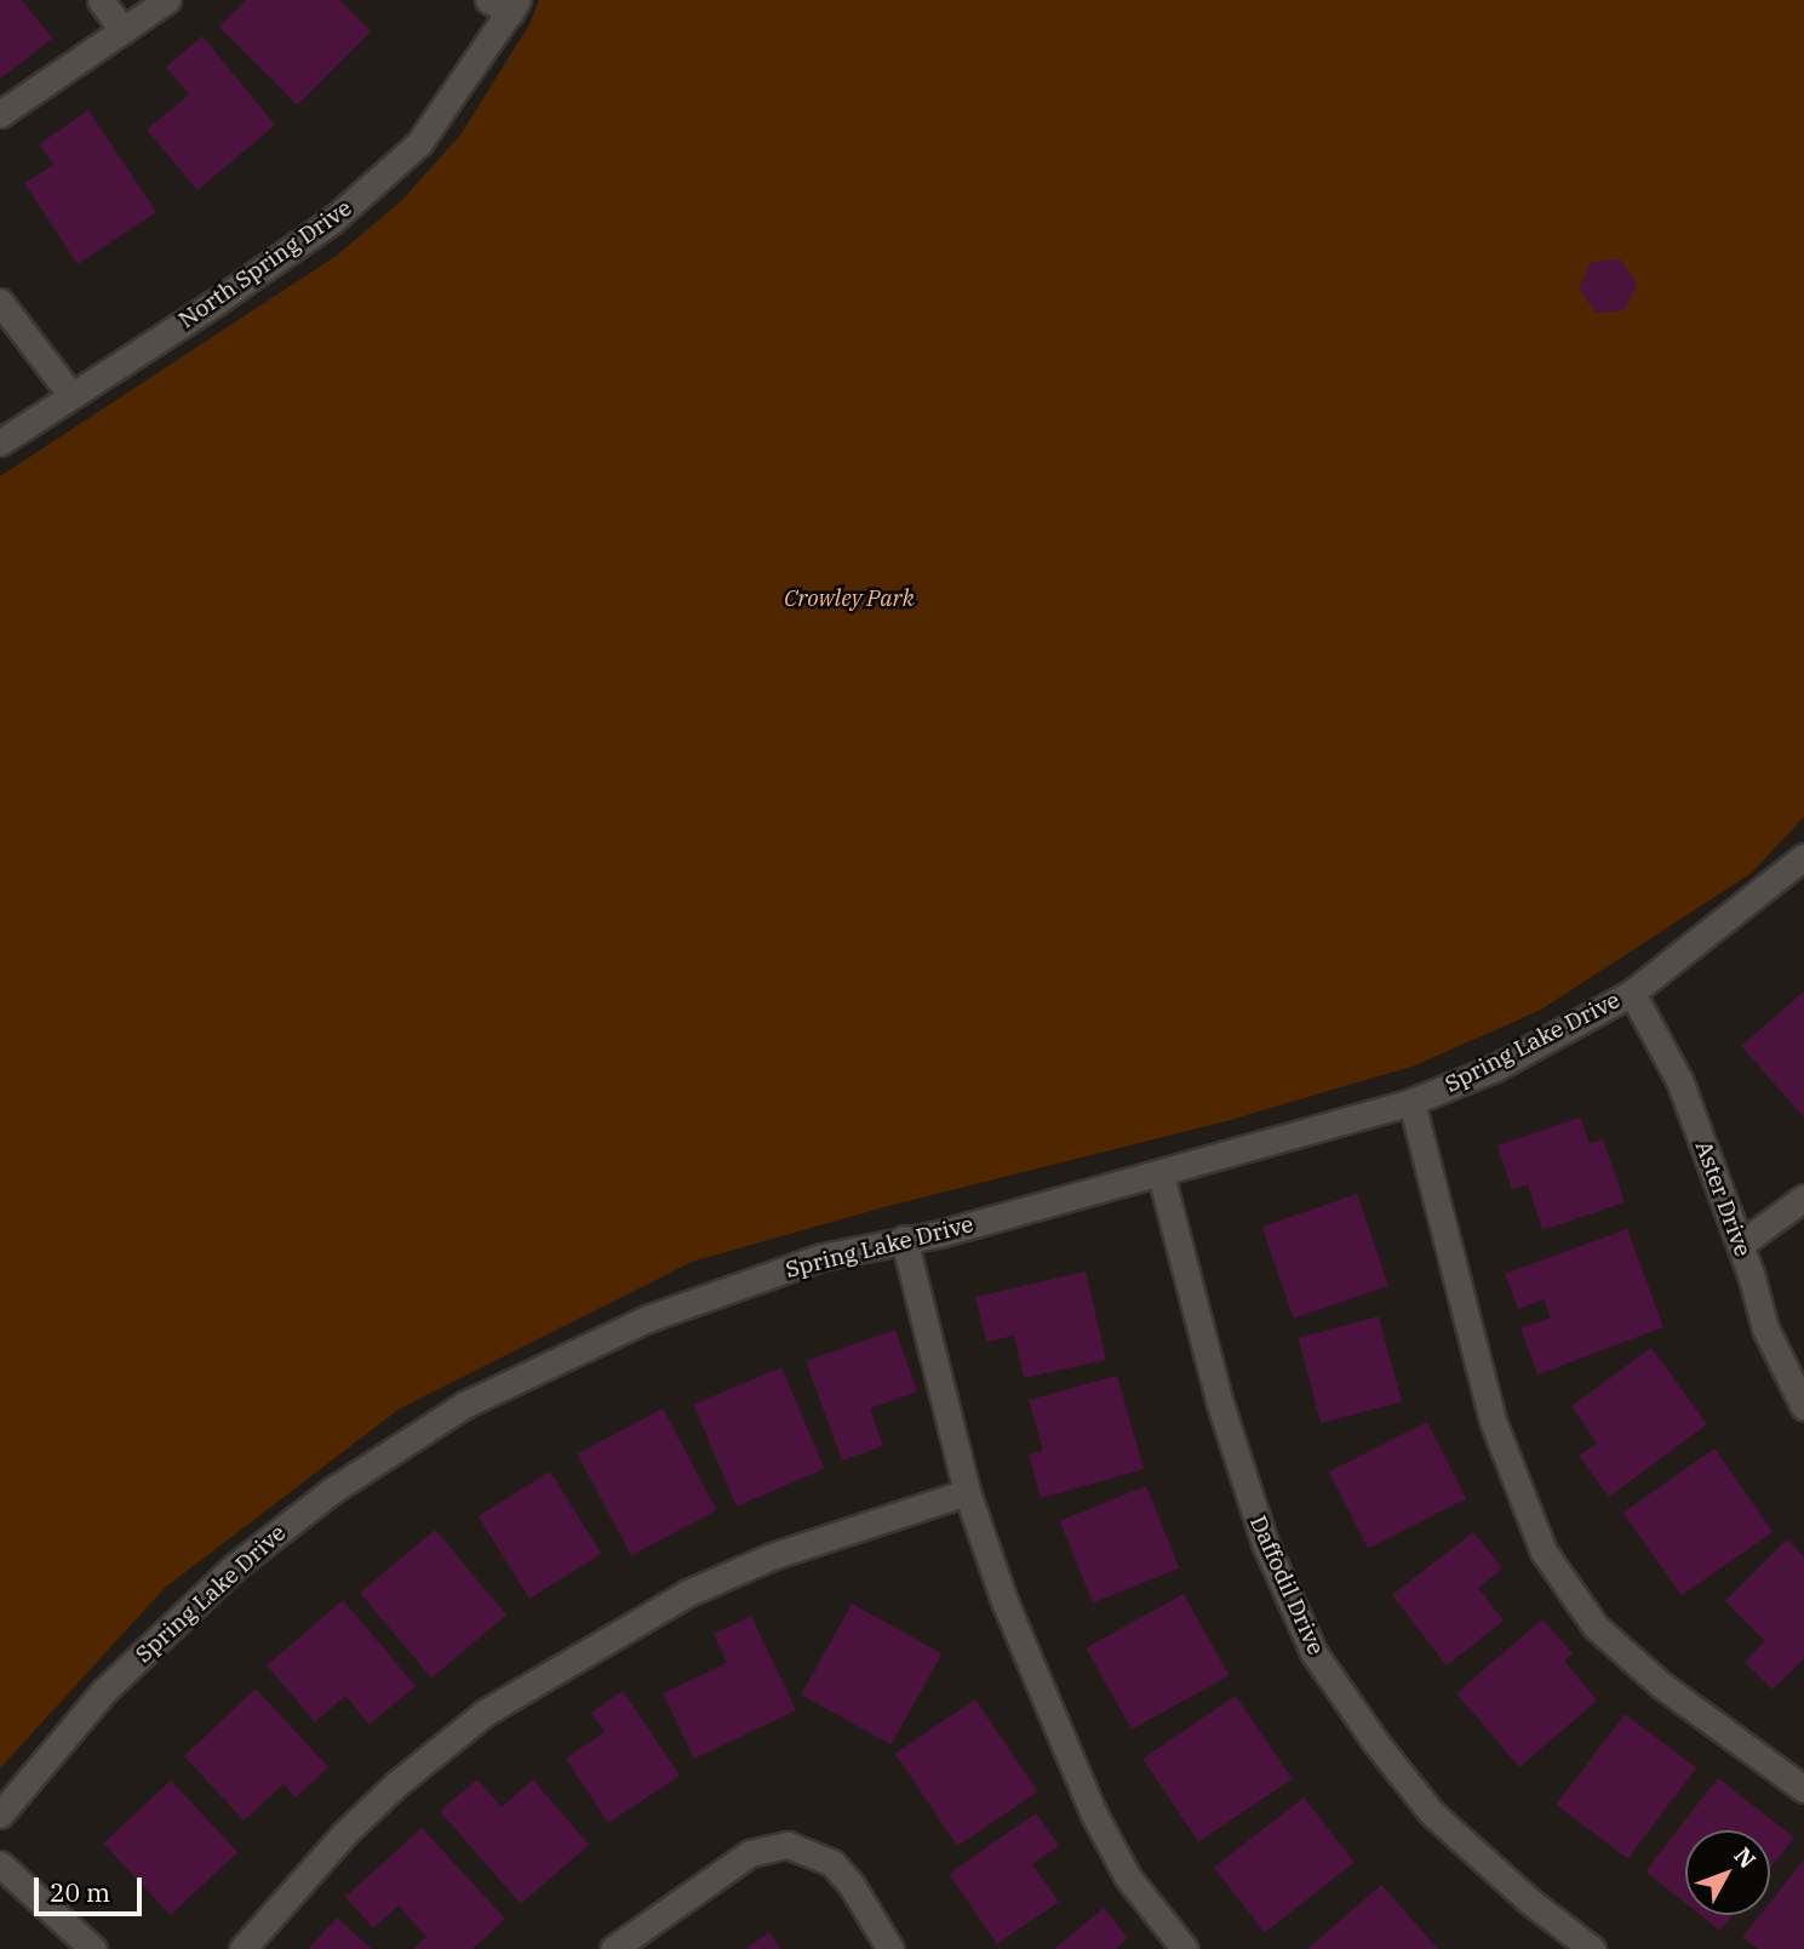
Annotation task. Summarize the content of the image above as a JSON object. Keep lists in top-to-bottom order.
{
  "streets": {
    "street": [
      "North Spring Drive",
      "Spring Lake Drive",
      "Aster Drive",
      "Daffodil Drive"
    ]
  },
  "crossings": [
    ["Spring Lake Drive", "Aster Drive"],
    ["Spring Lake Drive", "Daffodil Drive"]
  ],
  "parks": ["Crowley Park"],
  "scale_bar": "20 m",
  "north": "top right"
}
